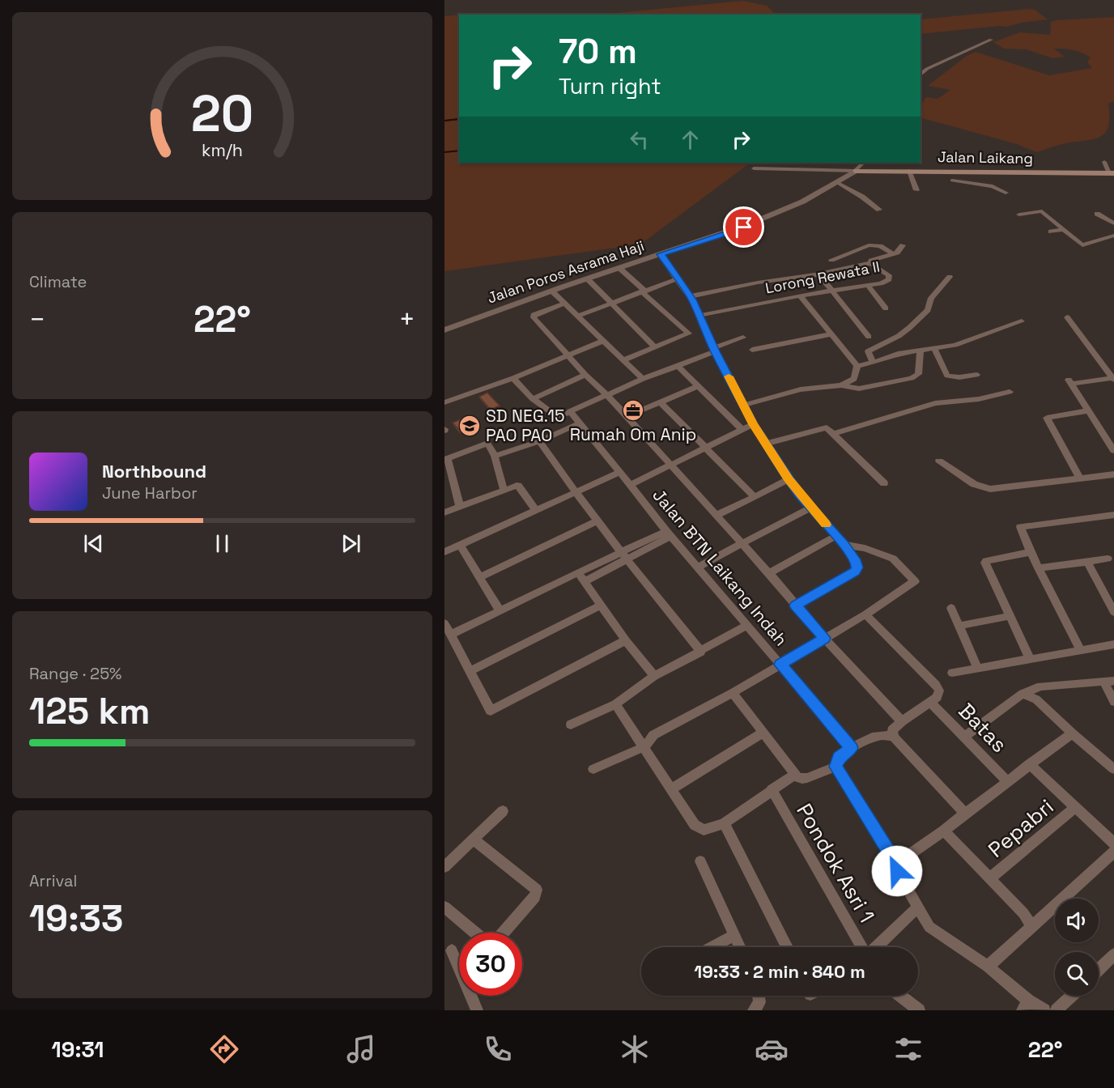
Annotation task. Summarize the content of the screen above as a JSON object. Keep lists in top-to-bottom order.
{
  "streets": {
    "main road": ["Jalan Laikang"],
    "street": [
      "Jalan Poros Asrama Haji",
      "Lorong Rewata II",
      "Jalan BTN Laikang Indah",
      "Batas",
      "Pepabri",
      "Pondok Asri 1"
    ]
  },
  "crossings": [
    ["Jalan Laikang", "Jalan Poros Asrama Haji"]
  ],
  "places": {
    "office": ["Rumah Om Anip"],
    "school or university": ["SD NEG.15 PAO PAO"]
  },
  "page": {
    "turn": ["70 m", "Turn right"],
    "tile": [
      "Climate",
      ["Range · 25%", "125 km"],
      ["Arrival", "19:33"]
    ],
    "heat": ["−", "22°", "+"],
    "song": ["Northbound", "June Harbor"],
    "limit": "30",
    "trip": "19:33 · 2 min · 840 m",
    "tabs": ["19:31", "22°"],
    "gauge": ["20", "km/h"]
  }
}
